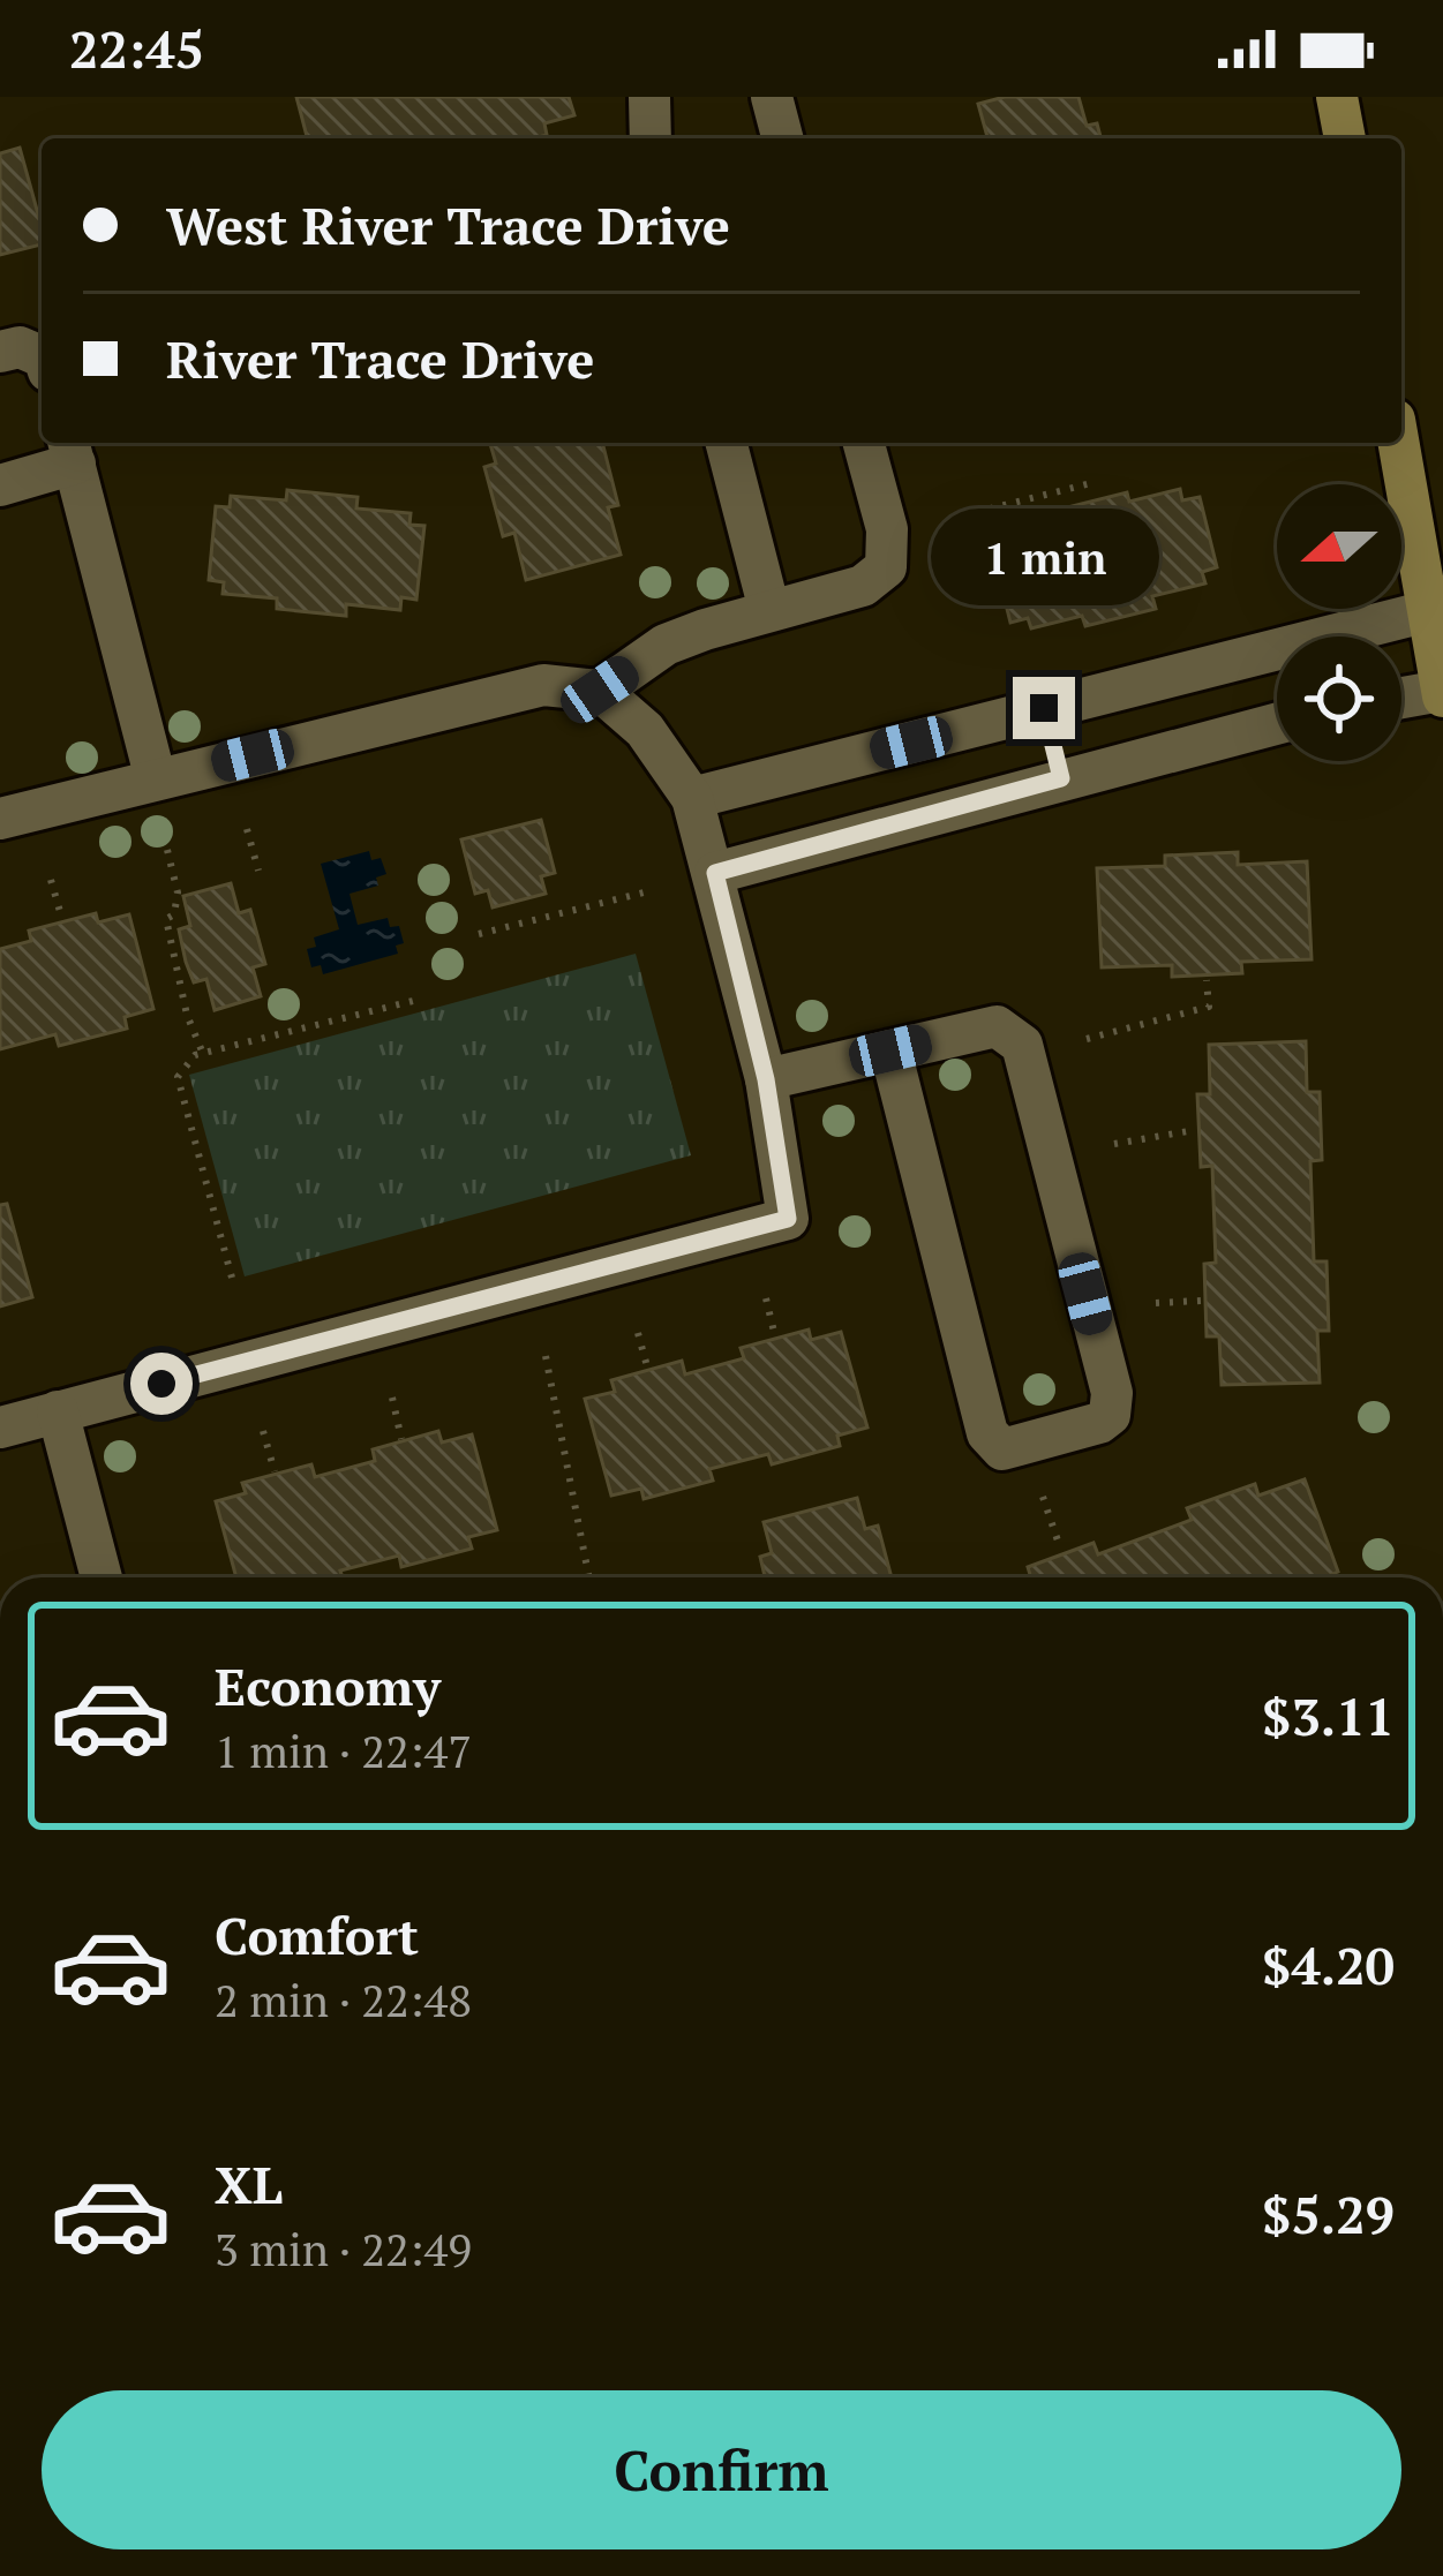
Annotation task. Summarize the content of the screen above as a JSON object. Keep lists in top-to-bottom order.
{
  "north": "left",
  "page": {
    "status": "22:45",
    "banner": ["West River Trace Drive", "River Trace Drive"],
    "bubble": "1 min",
    "list": [
      {
        "name": "Economy",
        "note": "1 min · 22:47",
        "value": "$3.11"
      },
      {
        "name": "Comfort",
        "note": "2 min · 22:48",
        "value": "$4.20"
      },
      {
        "name": "XL",
        "note": "3 min · 22:49",
        "value": "$5.29"
      }
    ],
    "buttons": "Confirm"
  }
}
